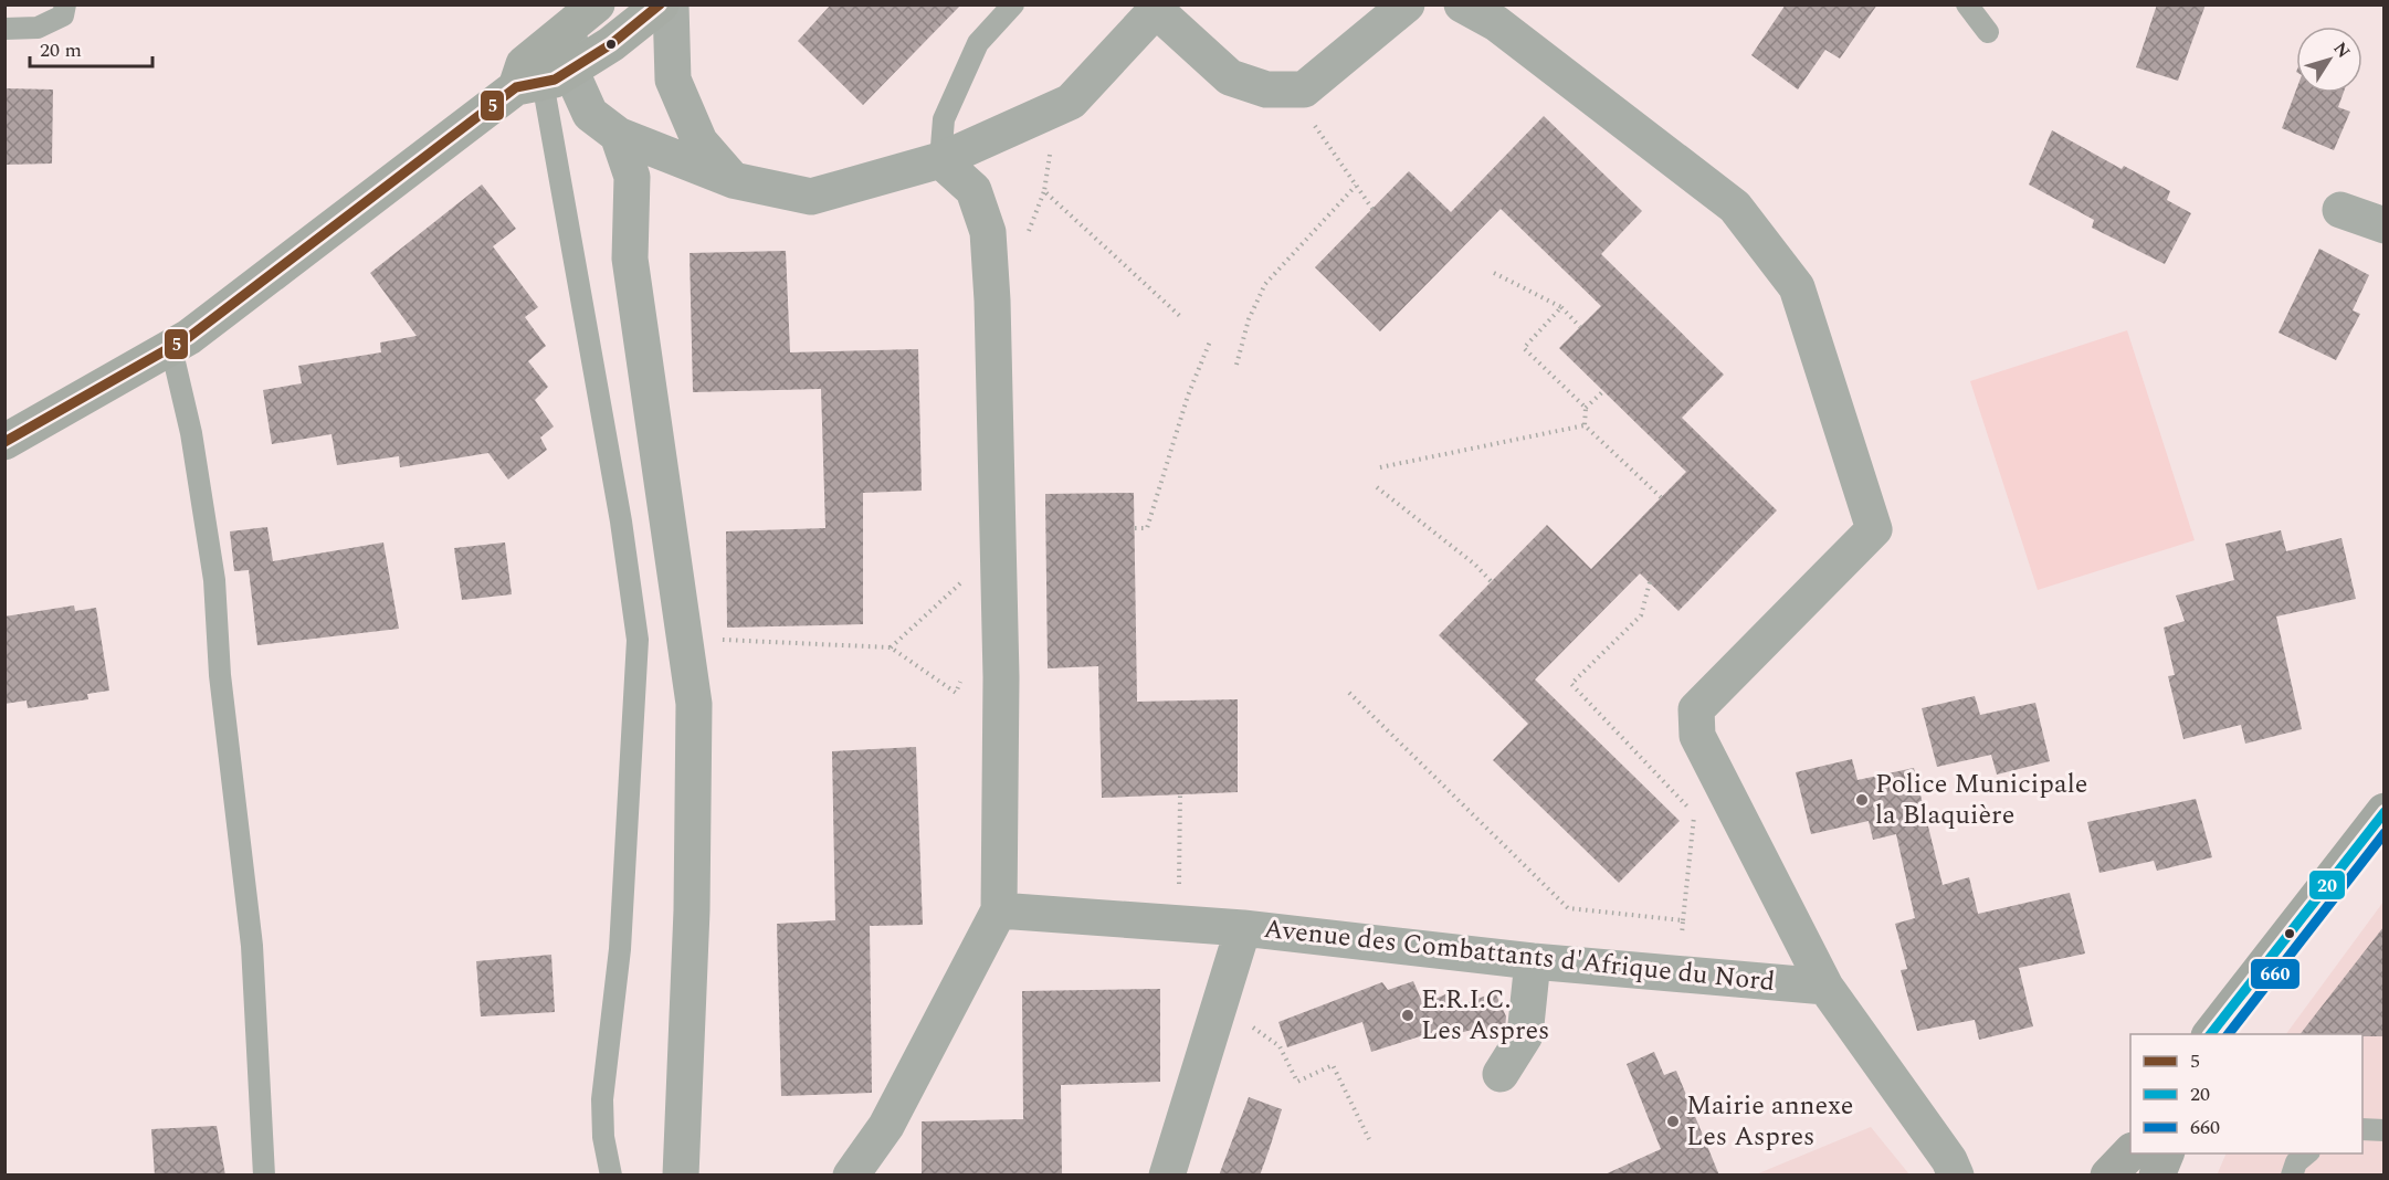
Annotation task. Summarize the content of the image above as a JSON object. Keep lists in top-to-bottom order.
{
  "streets": {
    "street": ["Avenue des Combattants d'Afrique du Nord"]
  },
  "places": ["Police Municipale la Blaquière", "E.R.I.C. Les Aspres", "Mairie annexe Les Aspres"],
  "lines": ["transit line 5", "transit line 20", "transit line 660"],
  "legend": ["5", "20", "660"],
  "scale_bar": "20 m",
  "north": "top right"
}
